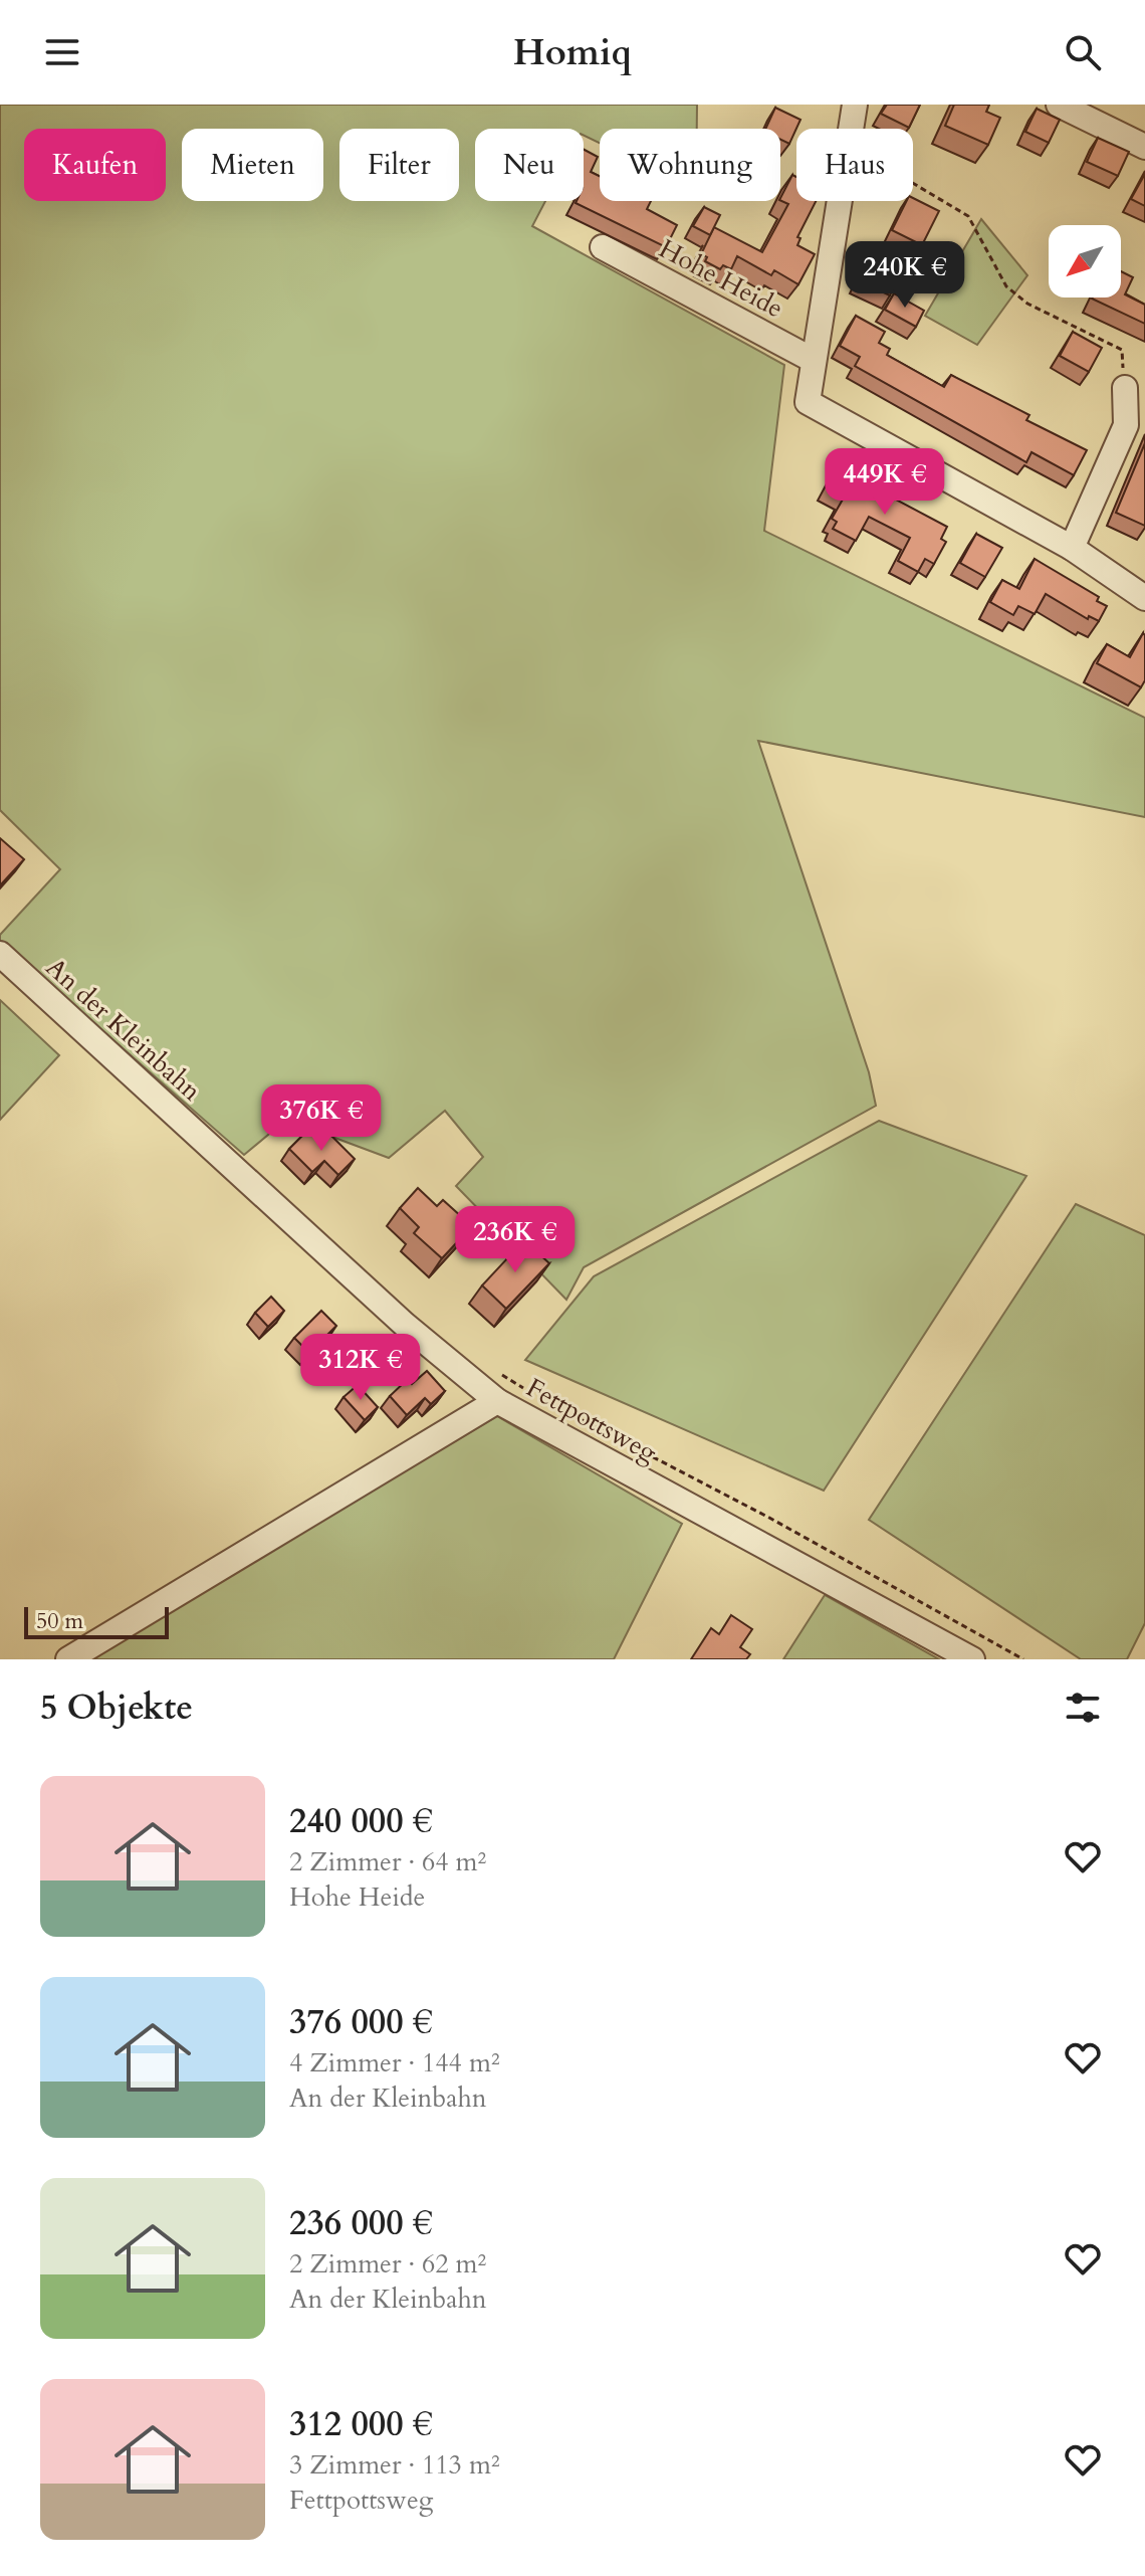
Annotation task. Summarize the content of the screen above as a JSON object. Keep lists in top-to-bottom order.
{
  "streets": {
    "street": ["Hohe Heide", "An der Kleinbahn", "Fettpottsweg"]
  },
  "crossings": [
    ["An der Kleinbahn", "Fettpottsweg"]
  ],
  "scale_bar": "50 m",
  "north": "bottom left",
  "page": {
    "header": "Homiq",
    "chip": [
      "Kaufen",
      "Mieten",
      "Filter",
      "Neu",
      "Wohnung",
      "Haus"
    ],
    "price": [
      "240K €",
      "449K €",
      "376K €",
      "236K €",
      "312K €"
    ],
    "scale": "50 m",
    "heading": "5 Objekte",
    "list": [
      {
        "name": "240 000 €",
        "note": "2 Zimmer · 64 m² · Hohe Heide"
      },
      {
        "name": "376 000 €",
        "note": "4 Zimmer · 144 m² · An der Kleinbahn"
      },
      {
        "name": "236 000 €",
        "note": "2 Zimmer · 62 m² · An der Kleinbahn"
      },
      {
        "name": "312 000 €",
        "note": "3 Zimmer · 113 m² · Fettpottsweg"
      }
    ]
  }
}
